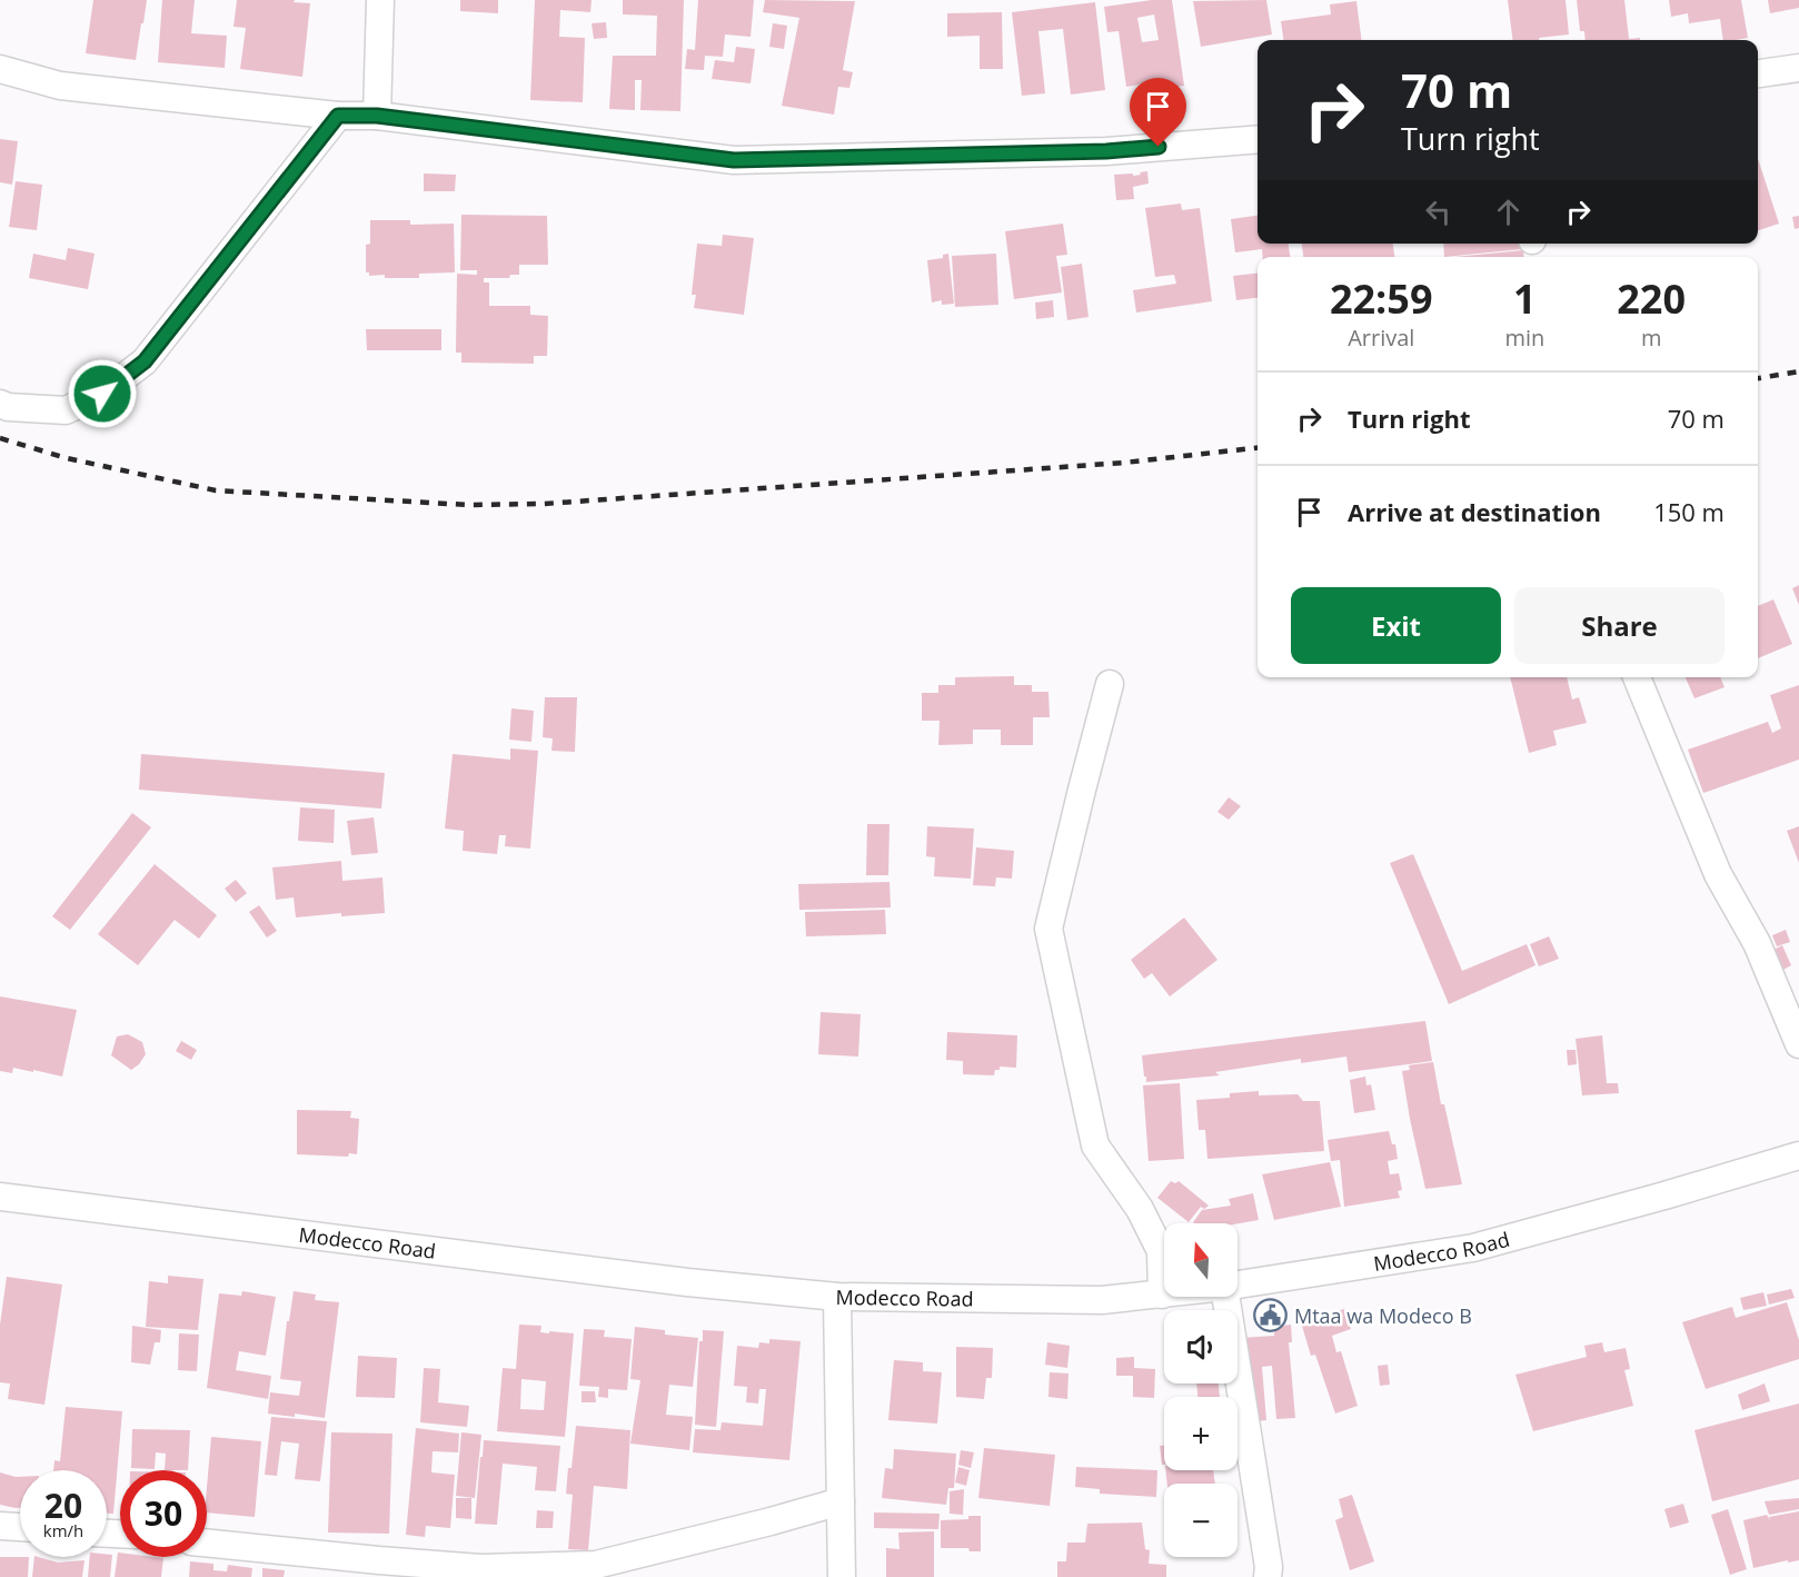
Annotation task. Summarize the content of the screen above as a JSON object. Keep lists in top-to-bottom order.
{
  "streets": {
    "street": ["Modecco Road"]
  },
  "places": {
    "public building": ["Mtaa wa Modeco B"]
  },
  "north": "top",
  "page": {
    "turn": ["70 m", "Turn right"],
    "eta": [
      "22:59",
      "Arrival",
      "1",
      "min",
      "220",
      "m"
    ],
    "list": [
      {
        "name": "Turn right",
        "value": "70 m"
      },
      {
        "name": "Arrive at destination",
        "value": "150 m"
      }
    ],
    "buttons": ["Exit", "Share"],
    "map_buttons": ["+", "−"],
    "speed": "20 km/h",
    "limit": "30"
  }
}
